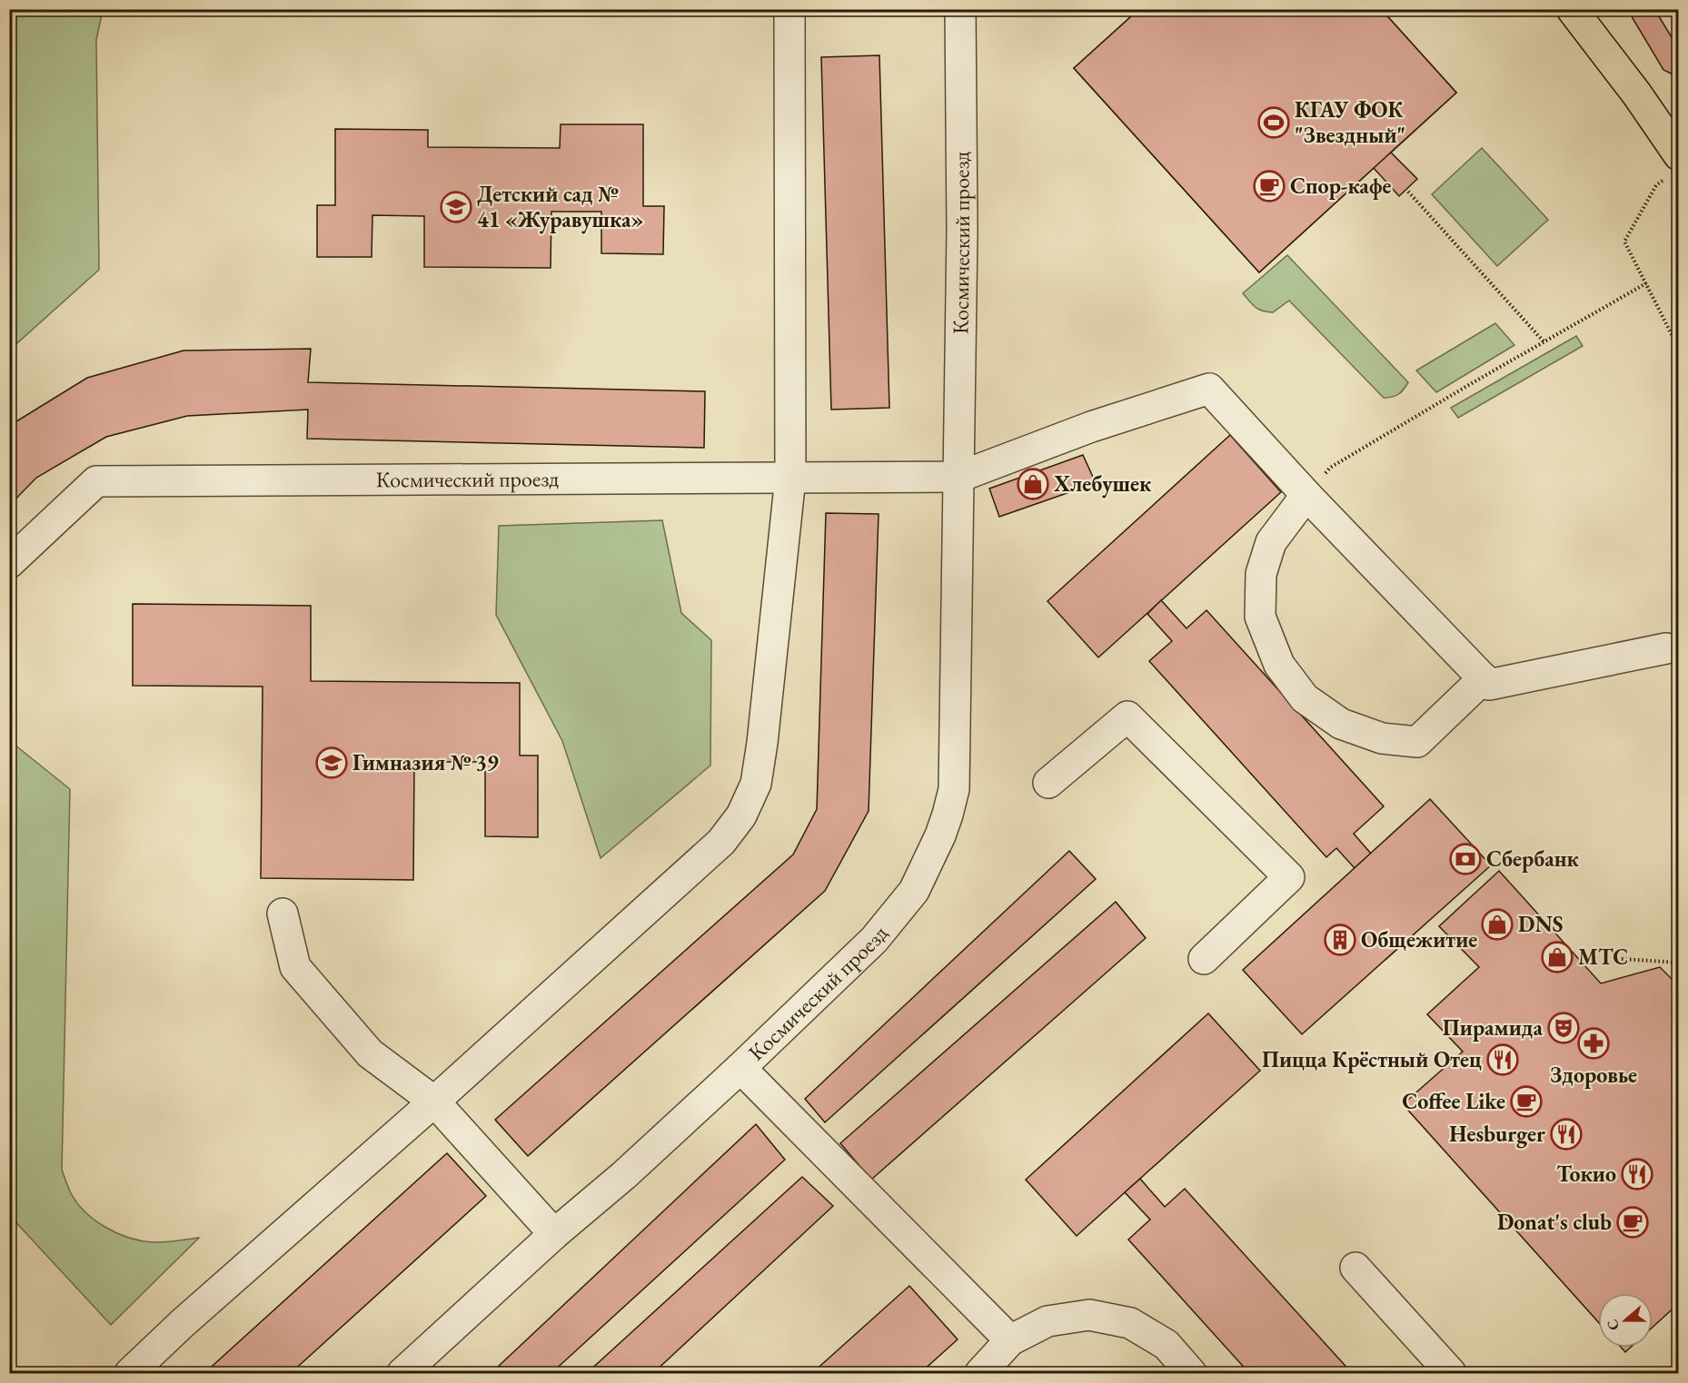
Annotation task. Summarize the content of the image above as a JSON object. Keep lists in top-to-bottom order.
{
  "streets": {
    "street": ["Космический проезд"]
  },
  "places": {
    "sports": ["КГАУ ФОК \"Звездный\""],
    "cafe": ["Спор-кафе", "Coffee Like", "Donat's club"],
    "school or university": ["Детский сад № 41 «Журавушка»", "Гимназия № 39"],
    "shop": ["Хлебушек", "DNS", "МТС"],
    "bank": ["Сбербанк"],
    "building": ["Общежитие"],
    "theatre": ["Пирамида"],
    "pharmacy": ["Здоровье"],
    "restaurant": ["Пицца Крёстный Отец", "Hesburger", "Токио"]
  },
  "north": "left"
}
